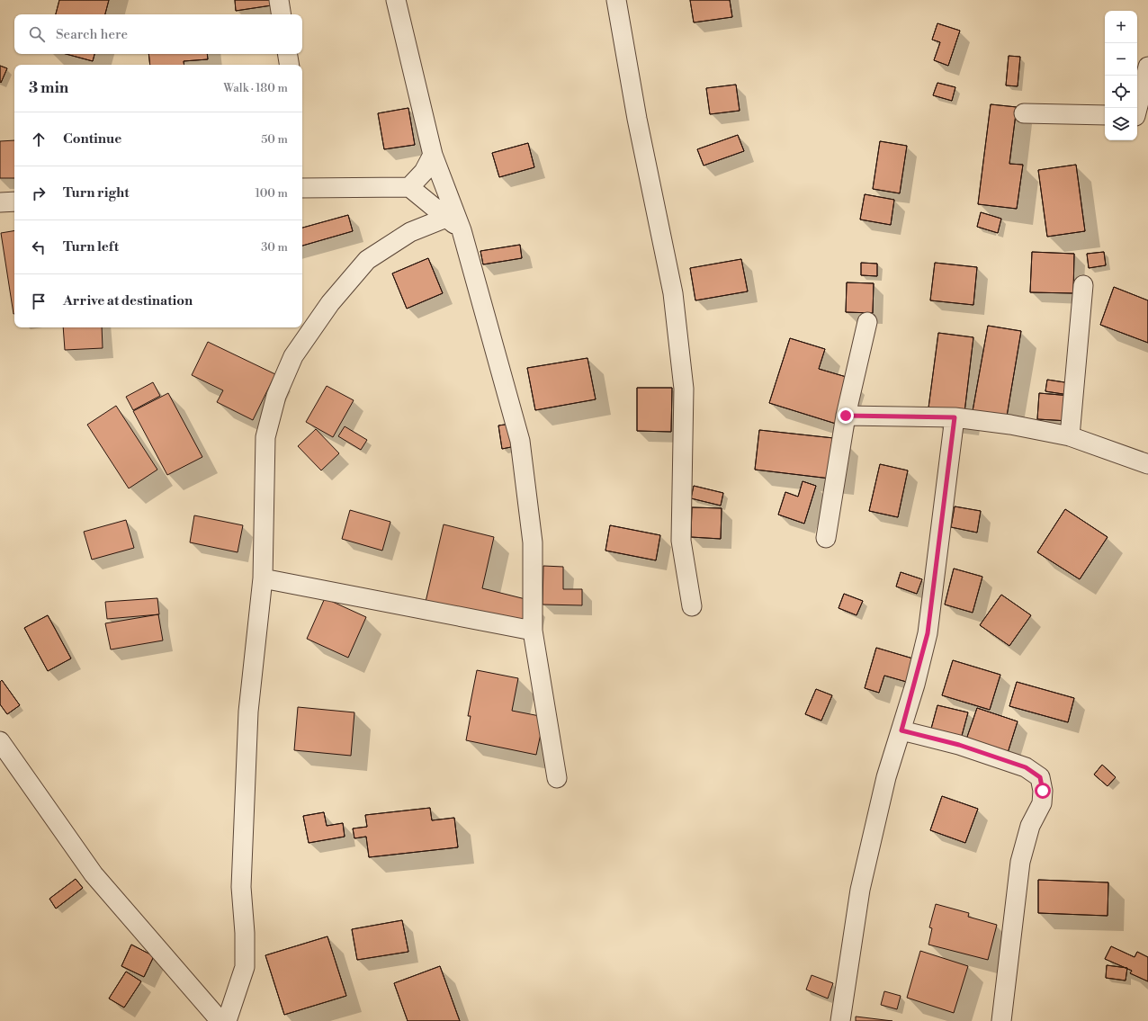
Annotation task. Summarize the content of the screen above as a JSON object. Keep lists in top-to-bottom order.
{
  "page": {
    "map_buttons": ["+", "−"],
    "search": "Search here",
    "heading": ["3 min", "Walk · 180 m"],
    "list": [
      ["Continue", "50 m"],
      ["Turn right", "100 m"],
      ["Turn left", "30 m"],
      "Arrive at destination"
    ]
  }
}
